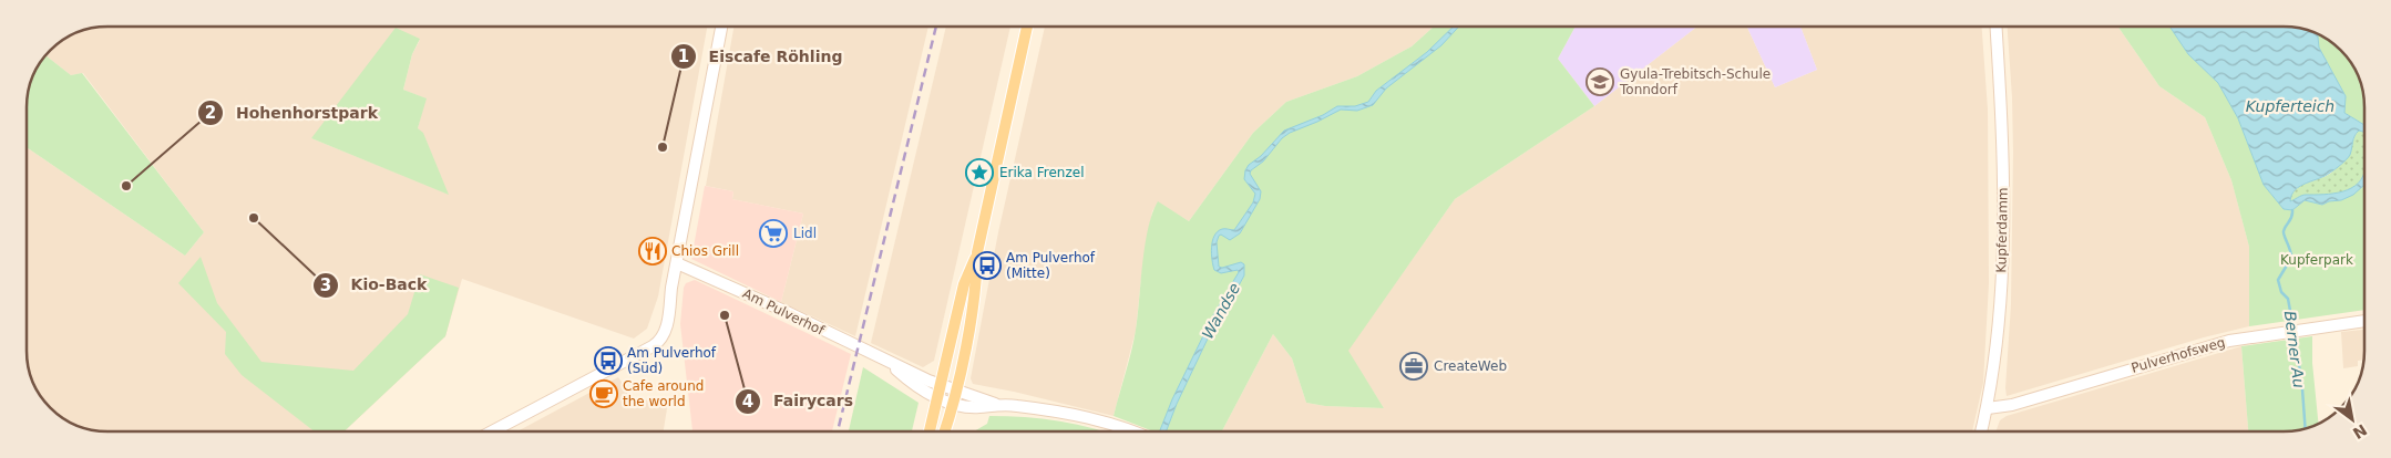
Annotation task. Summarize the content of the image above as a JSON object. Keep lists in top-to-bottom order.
{
  "streets": {
    "street": ["Kupferdamm", "Am Pulverhof", "Pulverhofsweg"]
  },
  "crossings": [
    ["Kupferdamm", "Pulverhofsweg"]
  ],
  "water": ["Kupferteich", "Wandse", "Berner Au"],
  "parks": ["Kupferpark"],
  "places": {
    "school or university": ["Gyula-Trebitsch-Schule Tonndorf"],
    "other": [
      "Eiscafe Röhling",
      "Hohenhorstpark",
      "Kio-Back",
      "Fairycars"
    ],
    "place": ["Erika Frenzel"],
    "supermarket": ["Lidl"],
    "restaurant": ["Chios Grill"],
    "bus stop": ["Am Pulverhof (Mitte)", "Am Pulverhof (Süd)"],
    "office": ["CreateWeb"],
    "cafe": ["Cafe around the world"]
  },
  "north": "bottom right"
}
